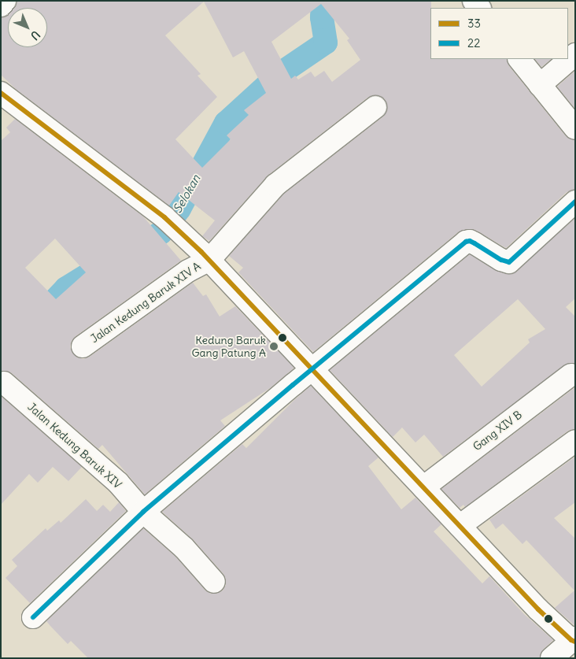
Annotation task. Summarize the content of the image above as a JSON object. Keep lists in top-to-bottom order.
{
  "streets": {
    "street": ["Jalan Kedung Baruk XIV A", "Gang XIV B", "Jalan Kedung Baruk XIV"]
  },
  "water": ["Selokan"],
  "places": ["Kedung Baruk Gang Patung A"],
  "lines": ["transit line 33", "transit line 22"],
  "legend": ["33", "22"],
  "north": "bottom right"
}
